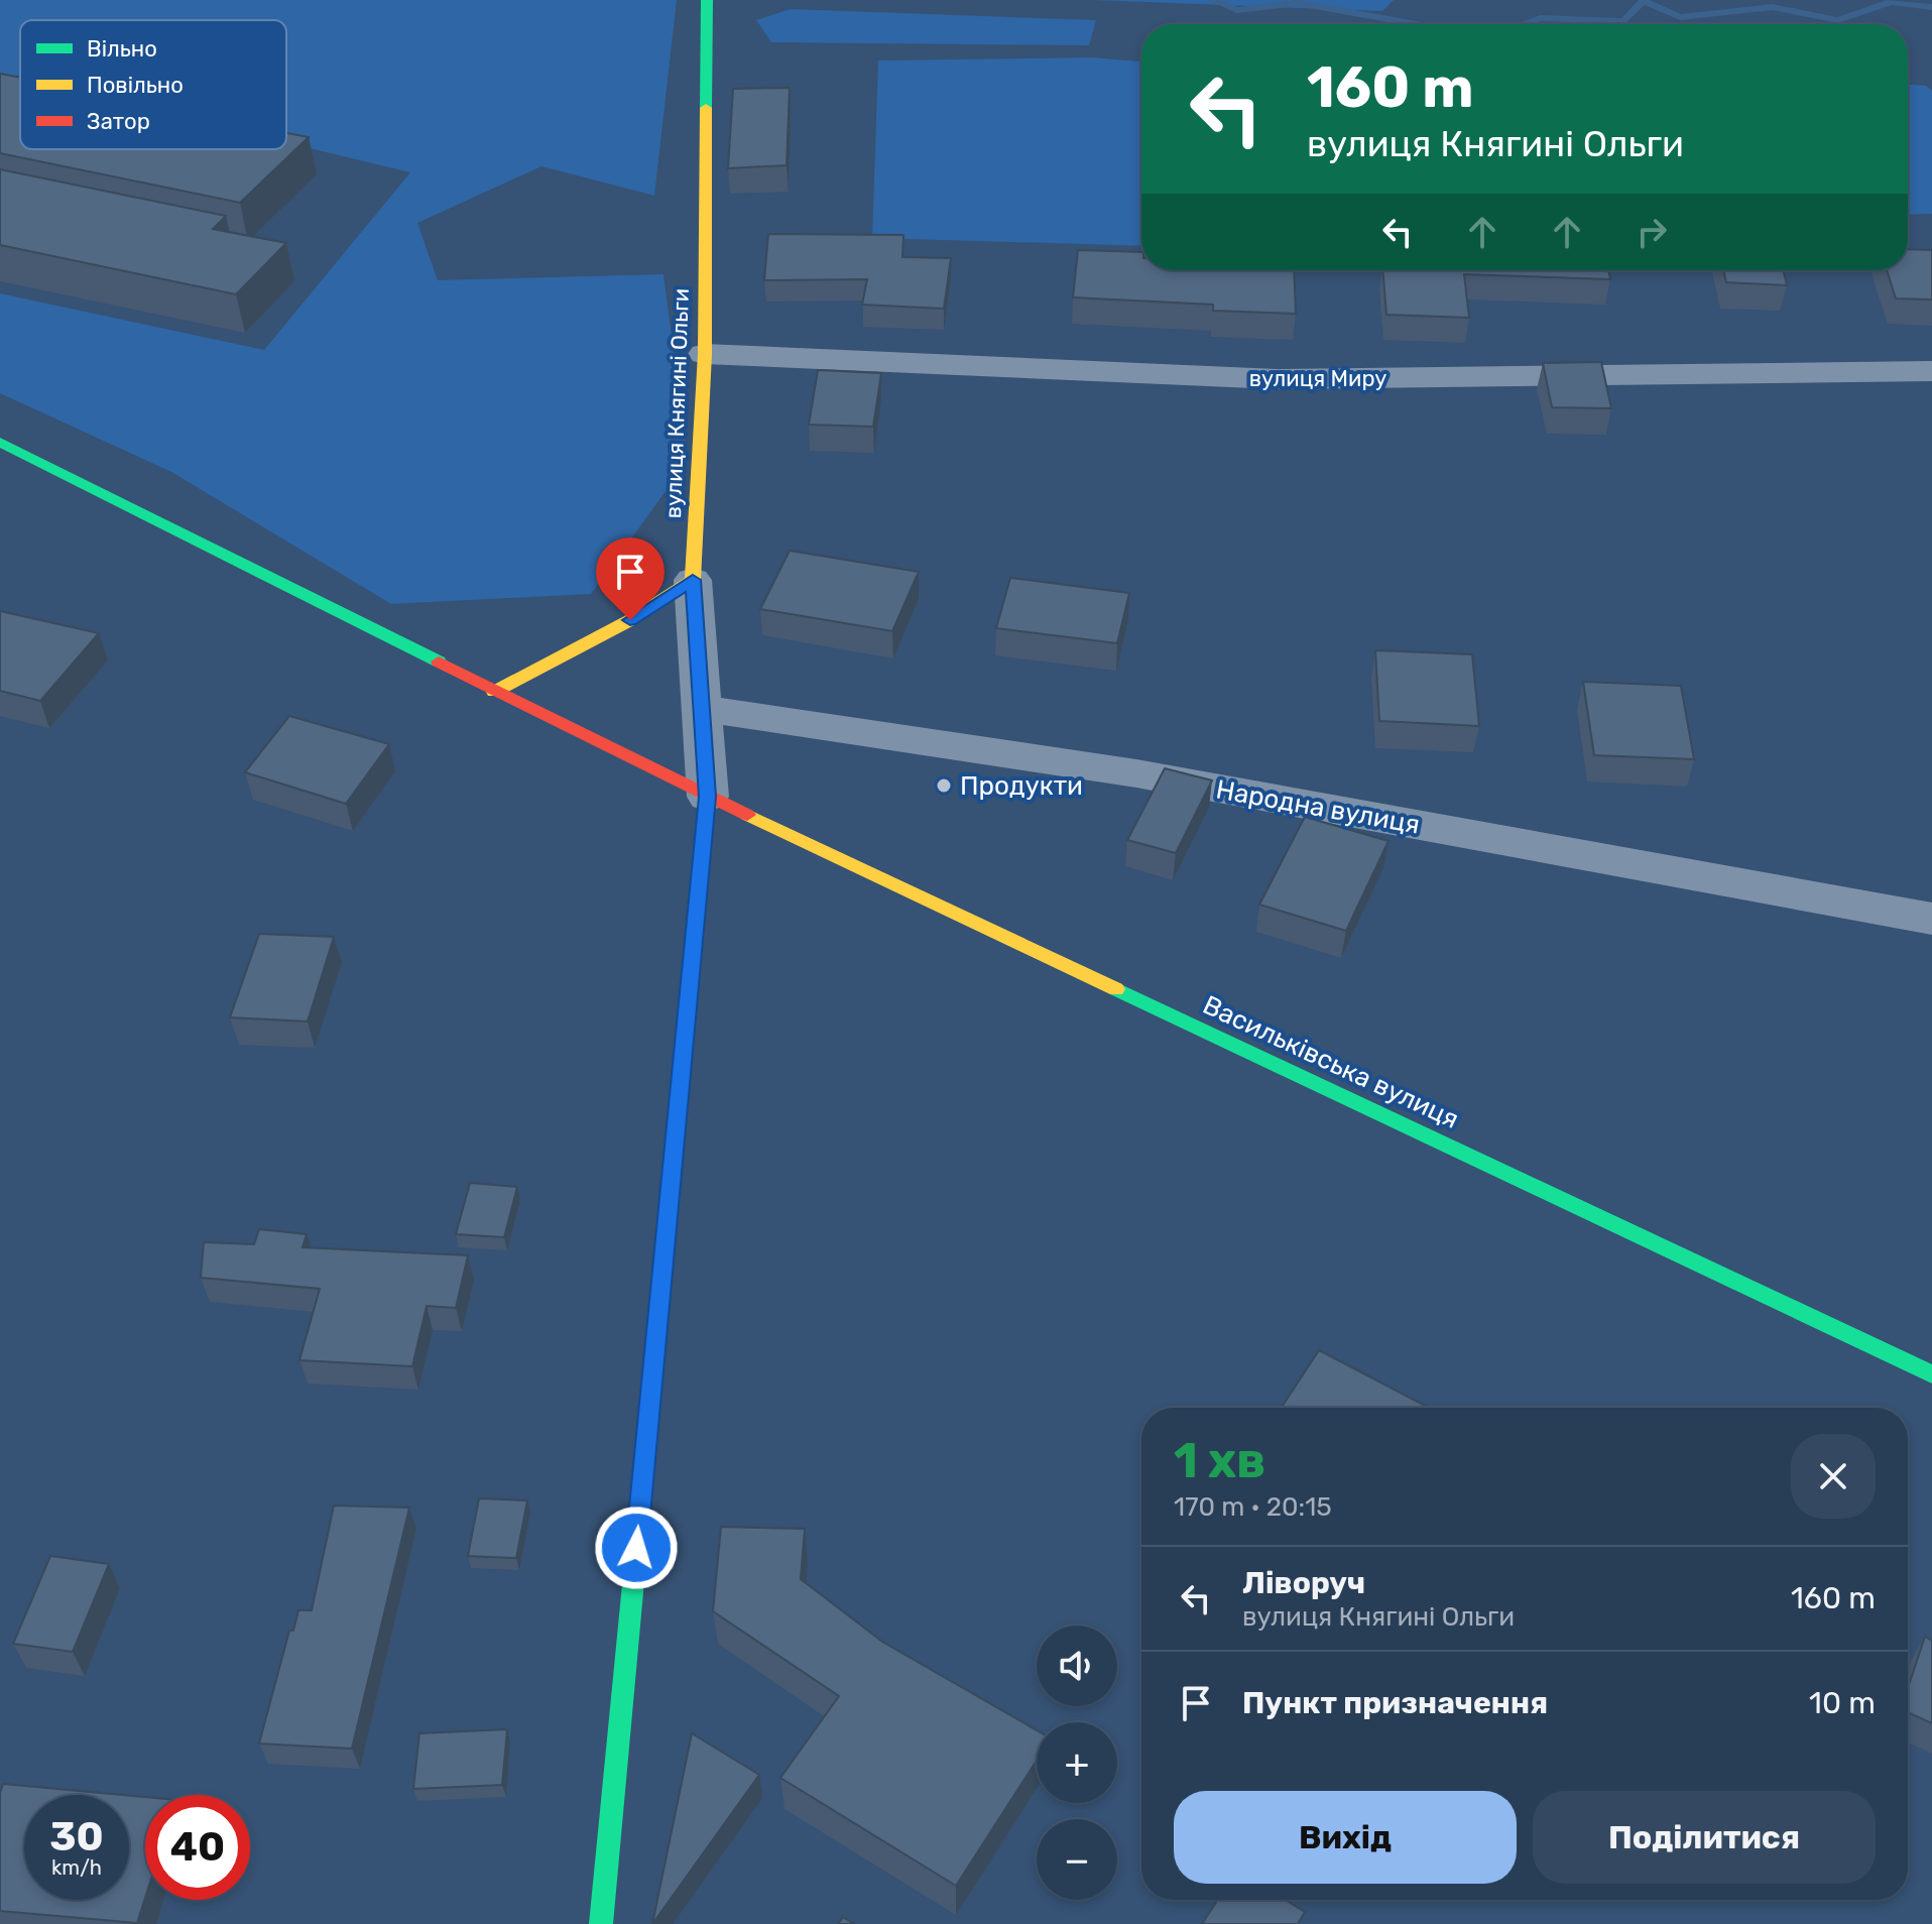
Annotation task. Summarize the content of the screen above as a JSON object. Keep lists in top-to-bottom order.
{
  "streets": {
    "street": [
      "вулиця Миру",
      "вулиця Княгині Ольги",
      "Народна вулиця",
      "Васильківська вулиця"
    ]
  },
  "crossings": [
    ["вулиця Миру", "вулиця Княгині Ольги"]
  ],
  "places": ["Продукти"],
  "legend": ["Вільно", "Повільно", "Затор"],
  "page": {
    "turn": ["160 m", "вулиця Княгині Ольги"],
    "heading": ["1 хв", "170 m · 20:15"],
    "list": [
      {
        "name": "Ліворуч",
        "note": "вулиця Княгині Ольги",
        "value": "160 m"
      },
      {
        "name": "Пункт призначення",
        "value": "10 m"
      }
    ],
    "map_buttons": ["+", "−"],
    "buttons": ["Вихід", "Поділитися"],
    "speed": "30 km/h",
    "limit": "40"
  }
}
